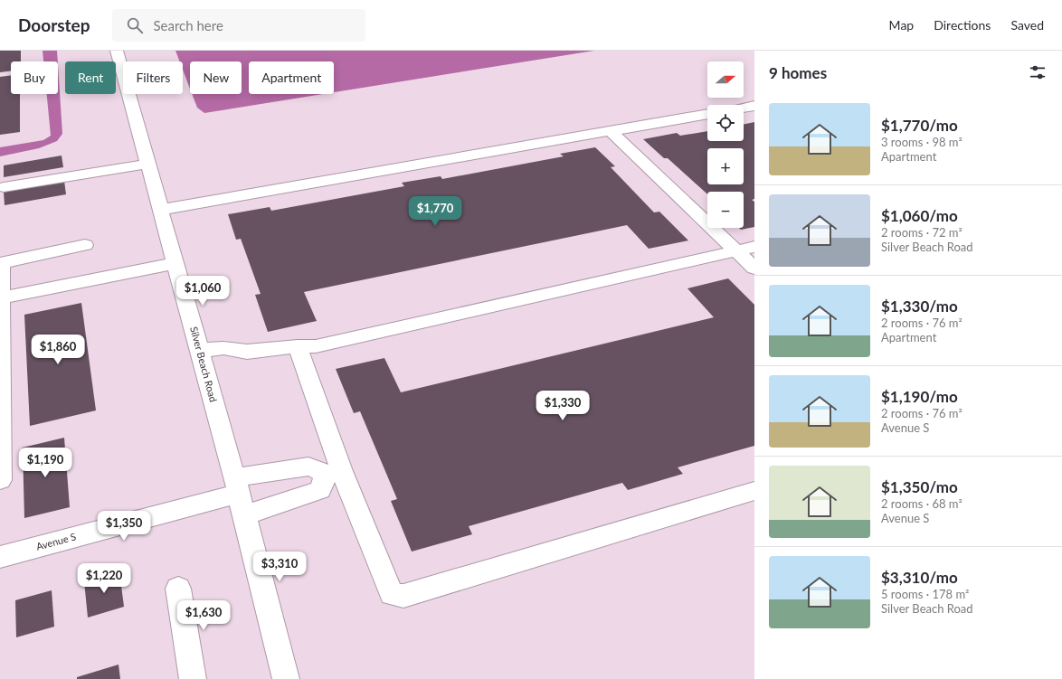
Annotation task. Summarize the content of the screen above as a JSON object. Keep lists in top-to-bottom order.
{
  "streets": {
    "street": ["Silver Beach Road", "Avenue S"]
  },
  "crossings": [
    ["Silver Beach Road", "Avenue S"]
  ],
  "north": "right",
  "page": {
    "header": "Doorstep",
    "search": "Search here",
    "nav": ["Map", "Directions", "Saved"],
    "heading": "9 homes",
    "map_buttons": ["+", "−"],
    "chip": [
      "Buy",
      "Rent",
      "Filters",
      "New",
      "Apartment"
    ],
    "list": [
      {
        "name": "$1,770/mo",
        "note": "3 rooms · 98 m² · Apartment"
      },
      {
        "name": "$1,060/mo",
        "note": "2 rooms · 72 m² · Silver Beach Road"
      },
      {
        "name": "$1,330/mo",
        "note": "2 rooms · 76 m² · Apartment"
      },
      {
        "name": "$1,190/mo",
        "note": "2 rooms · 76 m² · Avenue S"
      },
      {
        "name": "$1,350/mo",
        "note": "2 rooms · 68 m² · Avenue S"
      },
      {
        "name": "$3,310/mo",
        "note": "5 rooms · 178 m² · Silver Beach Road"
      }
    ],
    "price": [
      "$1,770",
      "$1,060",
      "$1,860",
      "$1,330",
      "$1,190",
      "$1,350",
      "$3,310",
      "$1,220",
      "$1,630"
    ]
  }
}
